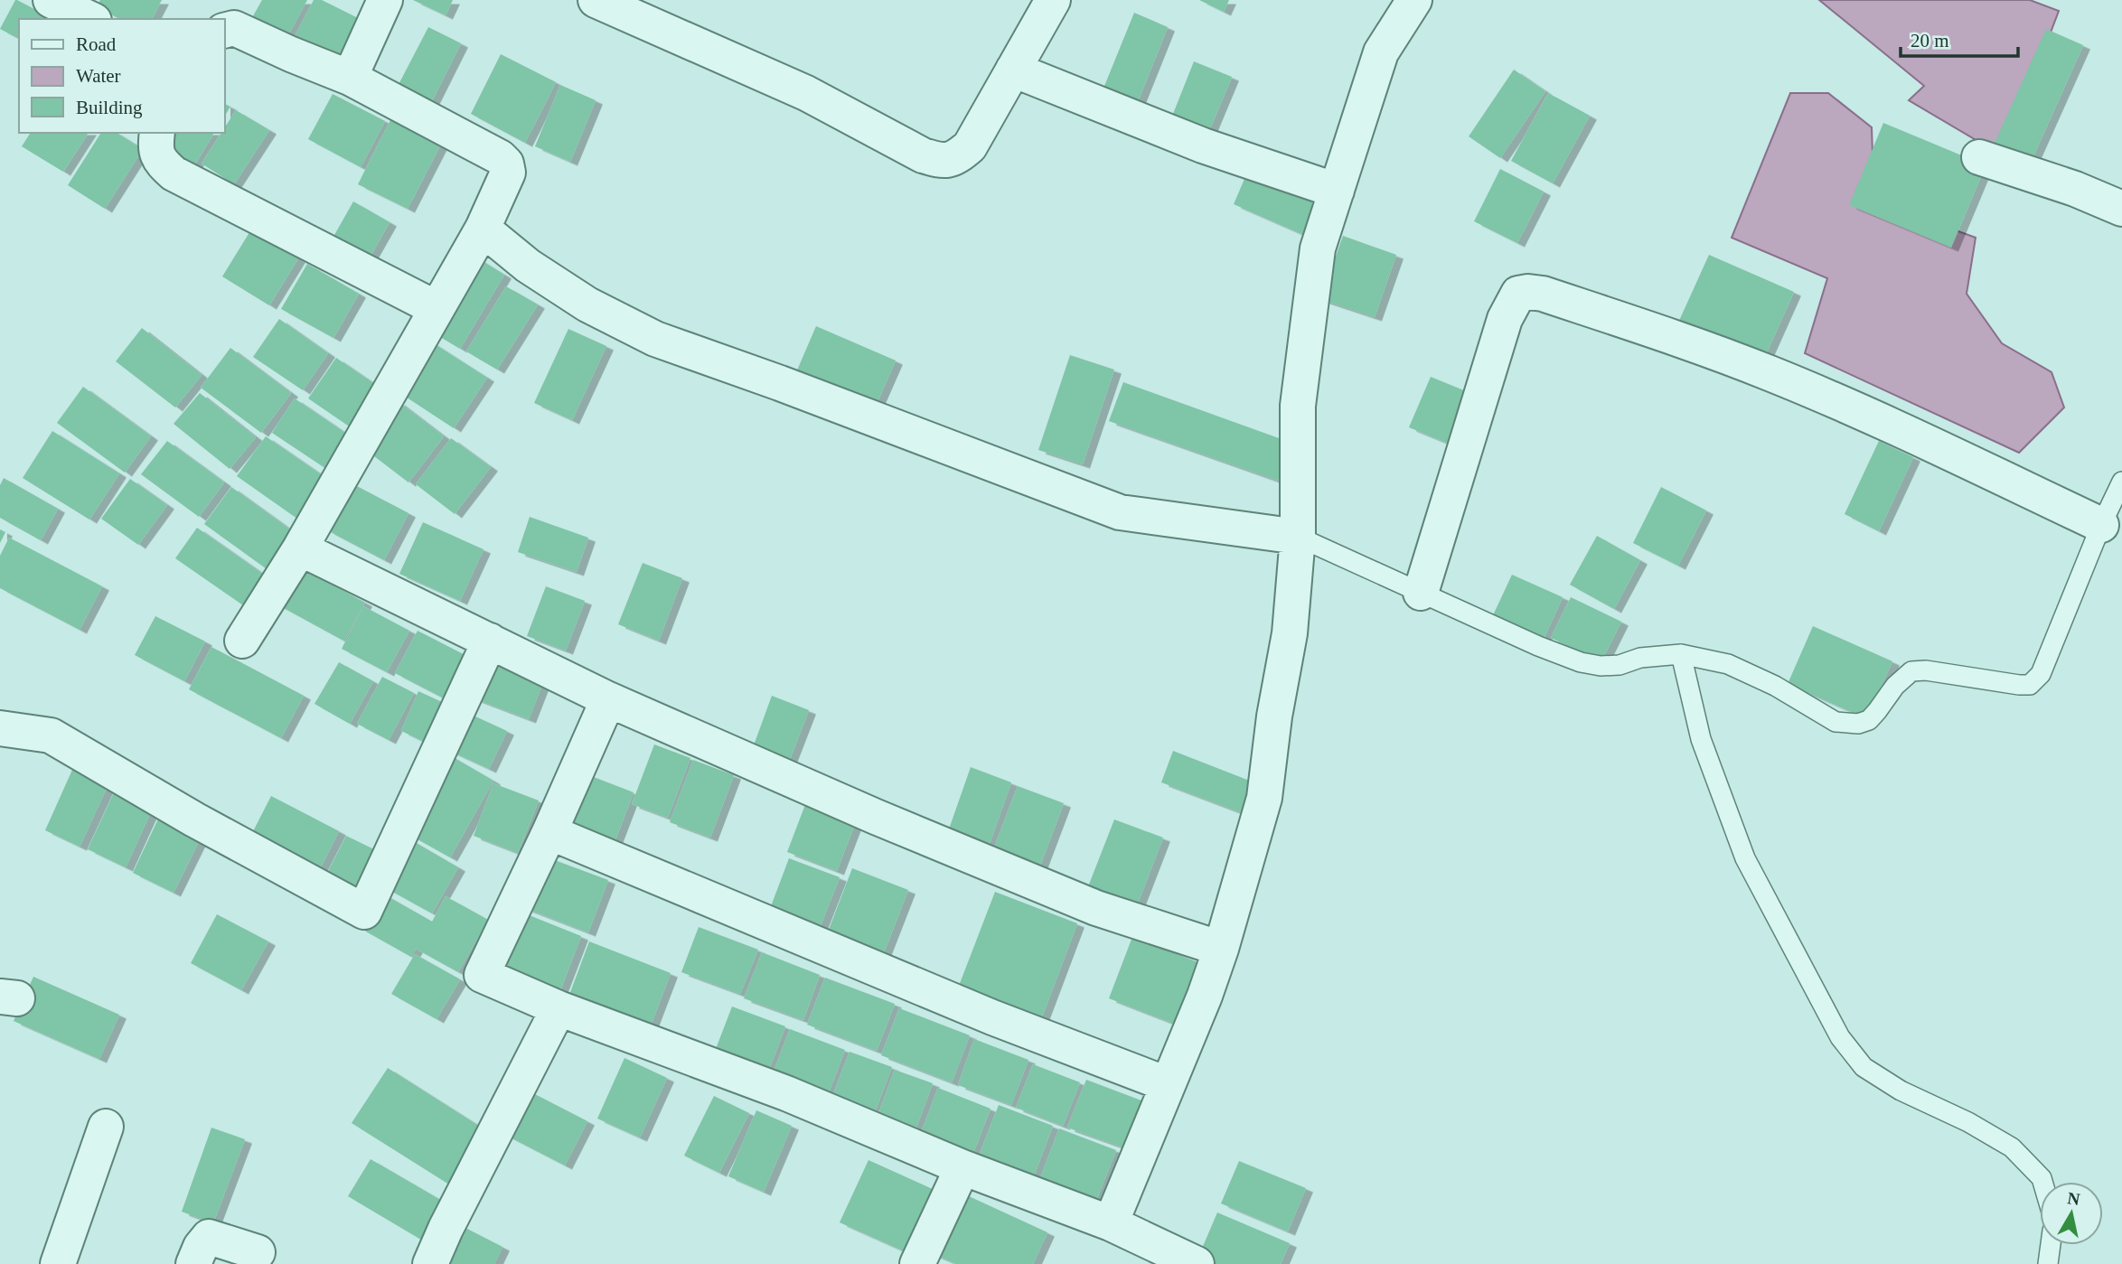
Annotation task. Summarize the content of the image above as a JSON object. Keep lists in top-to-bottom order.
{
  "legend": ["Road", "Water", "Building"],
  "scale_bar": "20 m",
  "north": "top"
}
